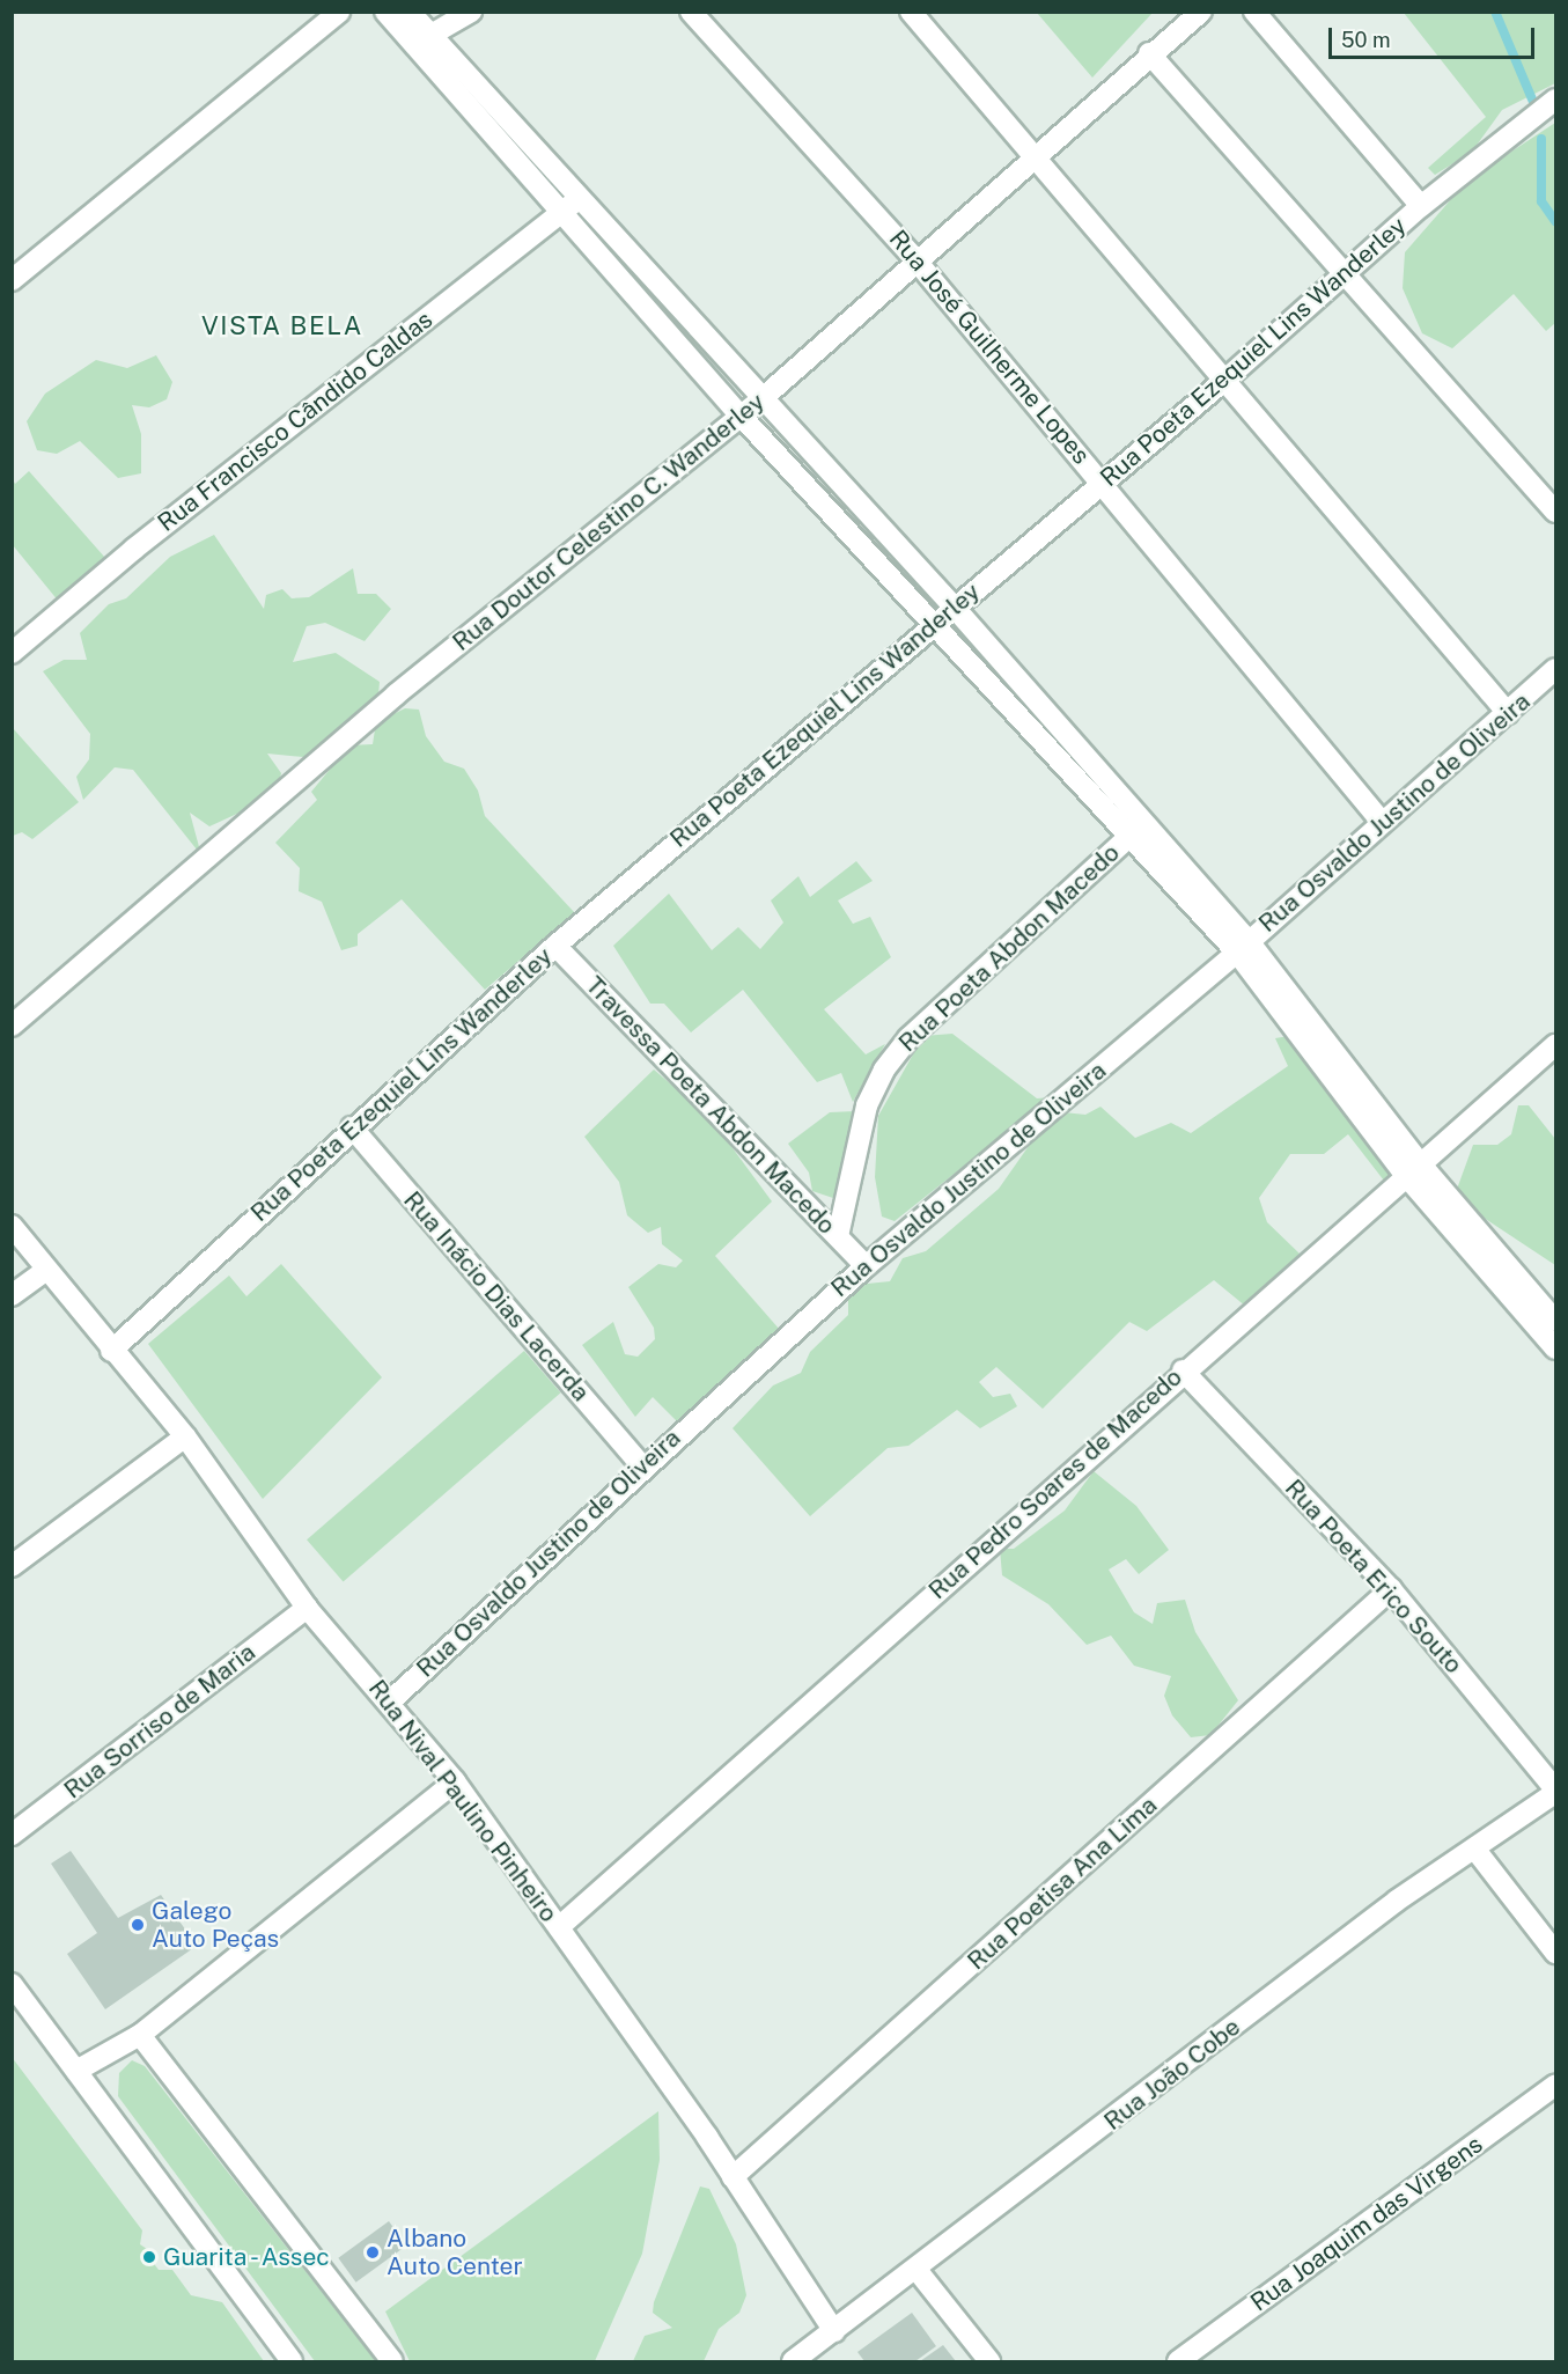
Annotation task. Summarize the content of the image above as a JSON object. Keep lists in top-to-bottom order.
{
  "streets": {
    "street": [
      "Rua José Guilherme Lopes",
      "Rua Poeta Ezequiel Lins Wanderley",
      "Rua Francisco Cândido Caldas",
      "Rua Doutor Celestino C. Wanderley",
      "Rua Osvaldo Justino de Oliveira",
      "Rua Poeta Abdon Macedo",
      "Travessa Poeta Abdon Macedo",
      "Rua Inácio Dias Lacerda",
      "Rua Pedro Soares de Macedo",
      "Rua Poeta Erico Souto",
      "Rua Sorriso de Maria",
      "Rua Nival Paulino Pinheiro",
      "Rua Poetisa Ana Lima",
      "Rua João Cobe",
      "Rua Joaquim das Virgens"
    ]
  },
  "crossings": [
    ["Rua José Guilherme Lopes", "Rua Poeta Ezequiel Lins Wanderley"],
    ["Rua José Guilherme Lopes", "Rua Doutor Celestino C. Wanderley"],
    ["Rua José Guilherme Lopes", "Rua Osvaldo Justino de Oliveira"],
    ["Rua Poeta Ezequiel Lins Wanderley", "Travessa Poeta Abdon Macedo"],
    ["Rua Poeta Ezequiel Lins Wanderley", "Rua Inácio Dias Lacerda"],
    ["Rua Poeta Ezequiel Lins Wanderley", "Rua Nival Paulino Pinheiro"],
    ["Rua Osvaldo Justino de Oliveira", "Travessa Poeta Abdon Macedo"],
    ["Rua Osvaldo Justino de Oliveira", "Rua Inácio Dias Lacerda"],
    ["Rua Osvaldo Justino de Oliveira", "Rua Nival Paulino Pinheiro"],
    ["Rua Poeta Abdon Macedo", "Travessa Poeta Abdon Macedo"],
    ["Rua Pedro Soares de Macedo", "Rua Poeta Erico Souto"],
    ["Rua Pedro Soares de Macedo", "Rua Nival Paulino Pinheiro"],
    ["Rua Poeta Erico Souto", "Rua Poetisa Ana Lima"],
    ["Rua Poeta Erico Souto", "Rua João Cobe"],
    ["Rua Sorriso de Maria", "Rua Nival Paulino Pinheiro"],
    ["Rua Nival Paulino Pinheiro", "Rua Poetisa Ana Lima"],
    ["Rua Nival Paulino Pinheiro", "Rua João Cobe"]
  ],
  "districts": ["VISTA BELA"],
  "places": ["Galego Auto Peças", "Albano Auto Center", "Guarita - Assec"],
  "scale_bar": "50 m"
}
